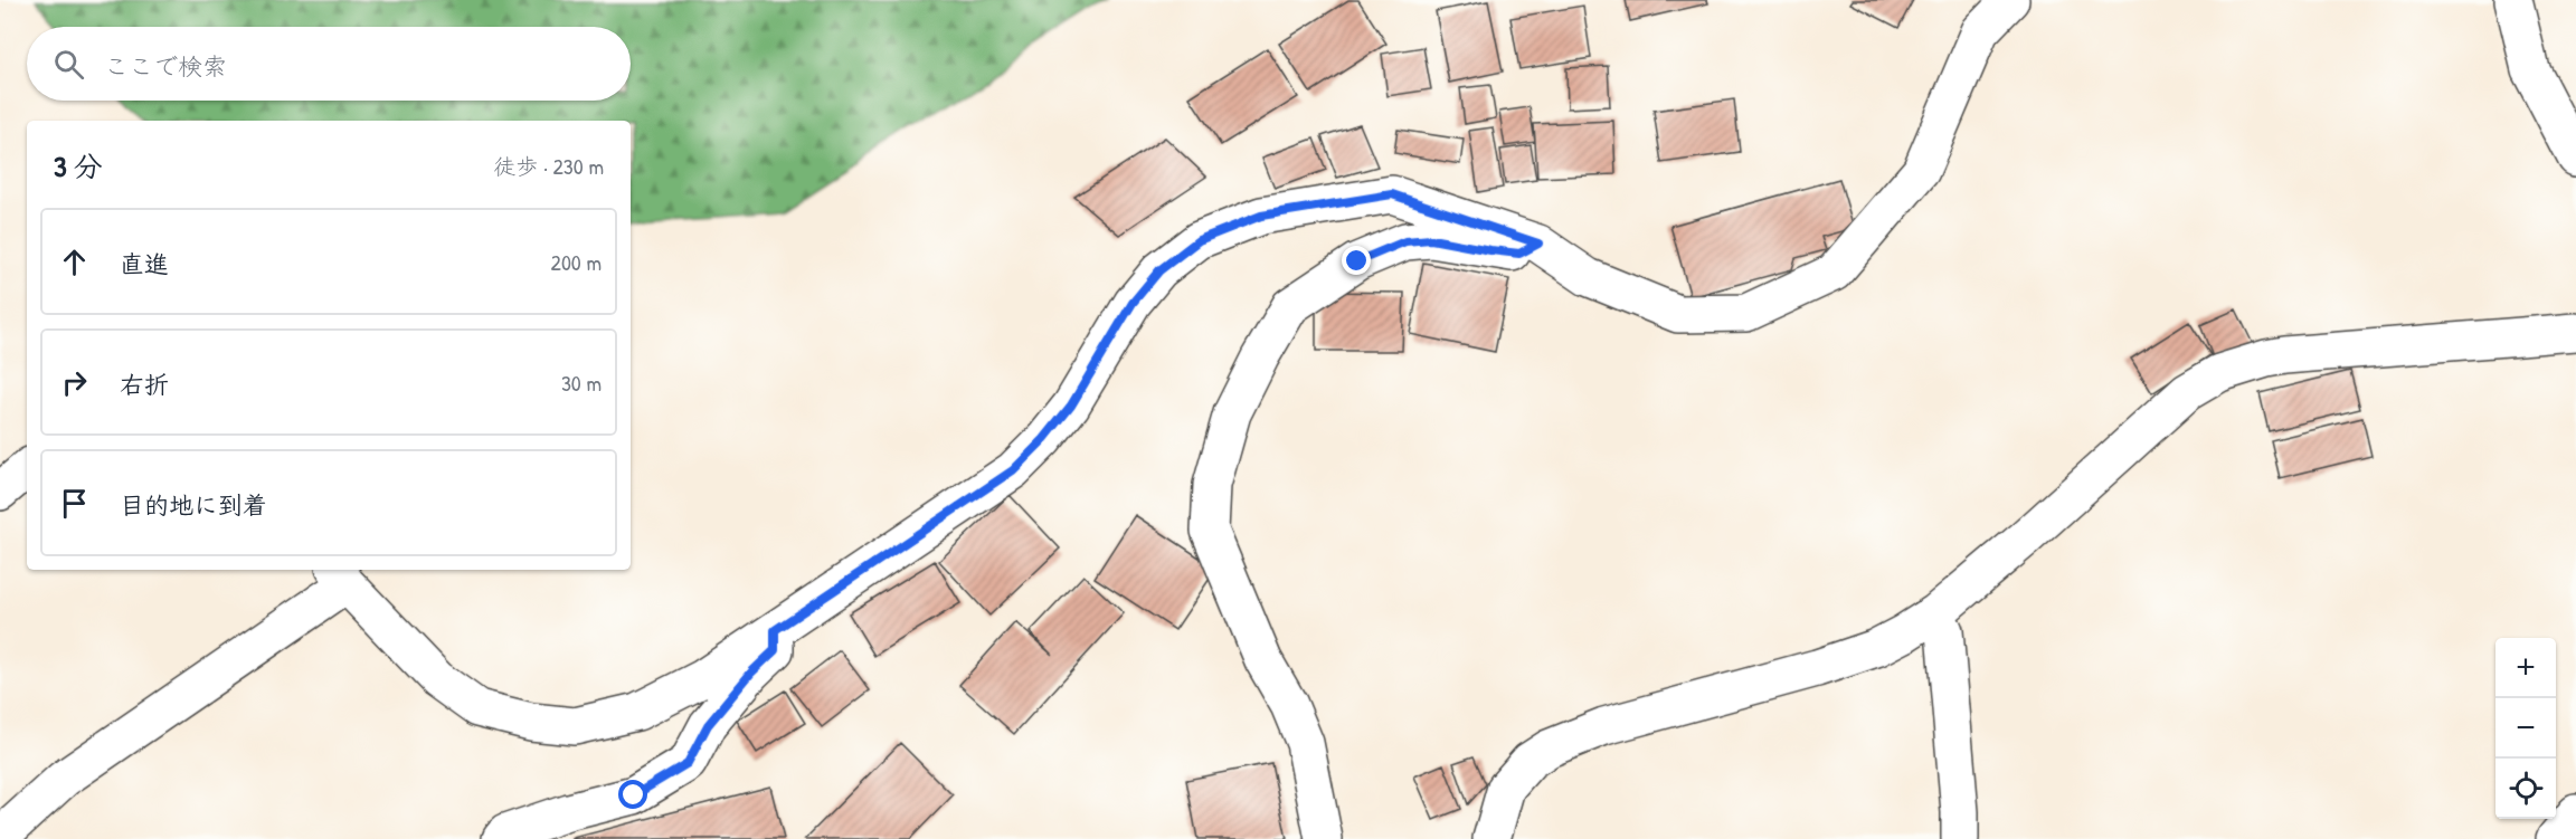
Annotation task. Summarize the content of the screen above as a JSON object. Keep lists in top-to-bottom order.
{
  "page": {
    "search": "ここで検索",
    "heading": ["3 分", "徒歩 · 230 m"],
    "list": [
      ["直進", "200 m"],
      ["右折", "30 m"],
      "目的地に到着"
    ],
    "map_buttons": ["+", "−"]
  }
}
